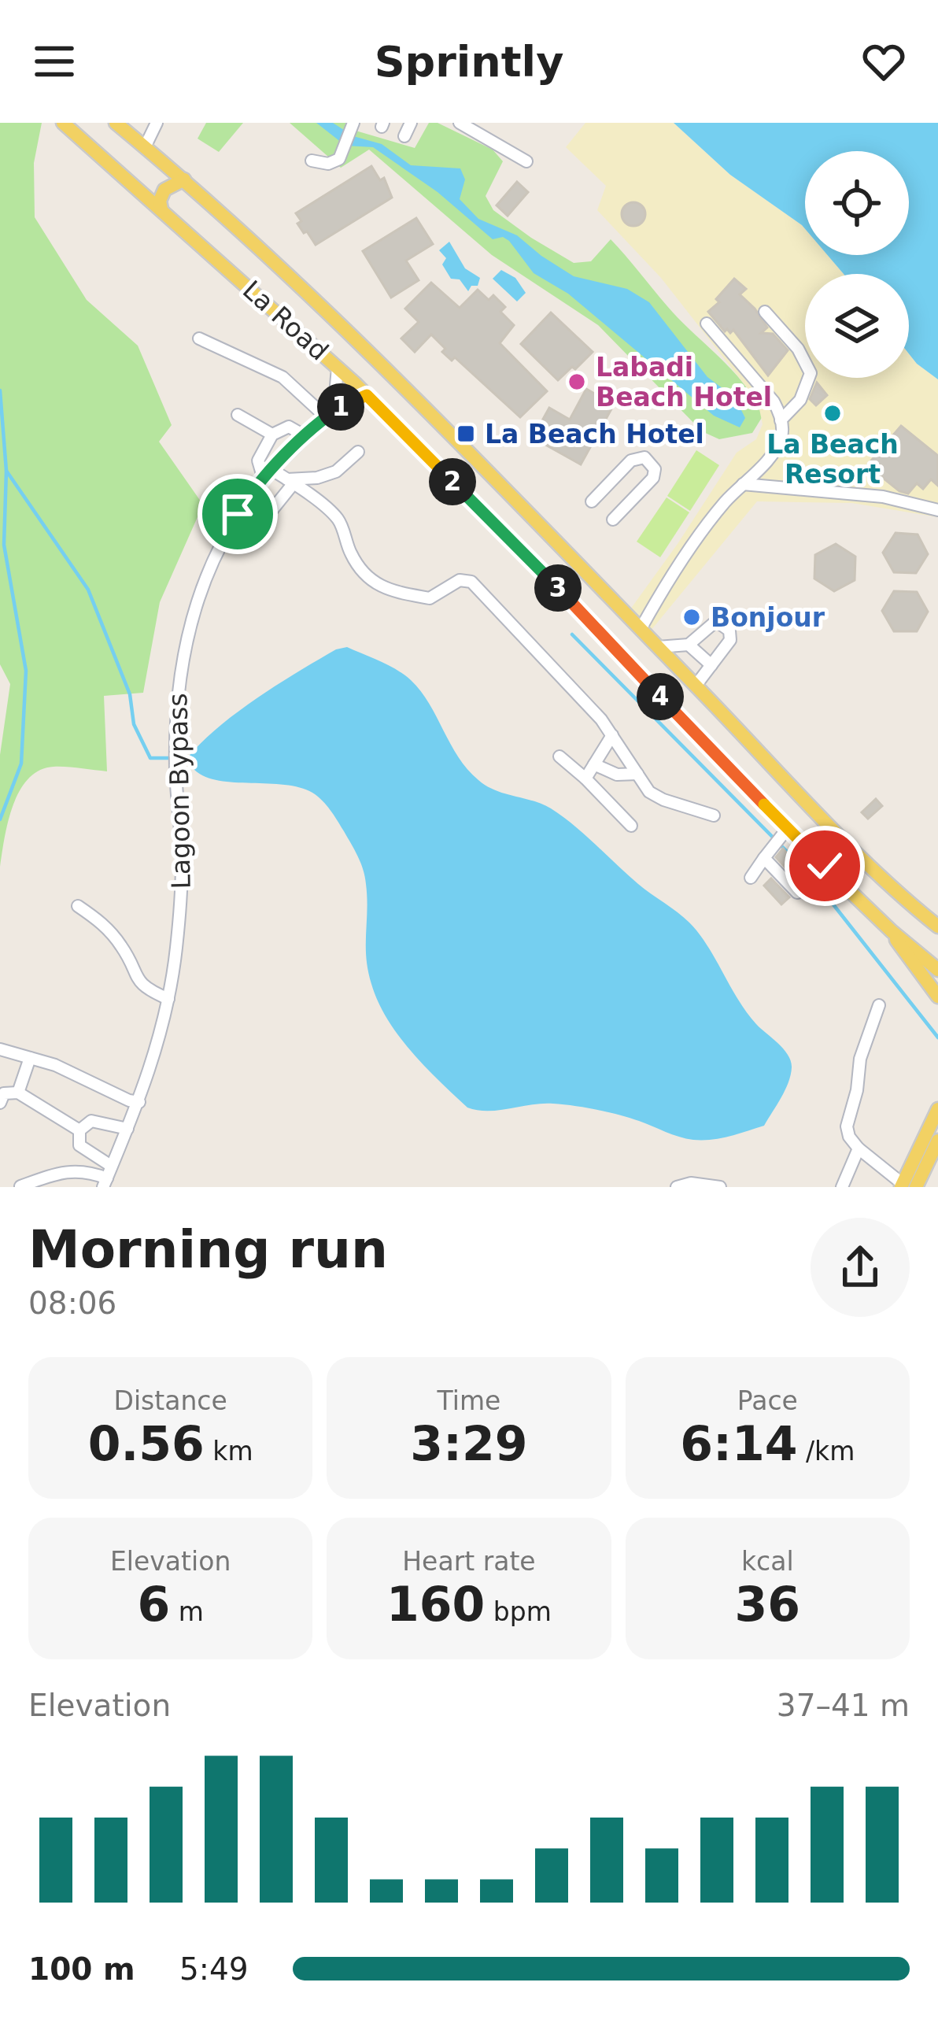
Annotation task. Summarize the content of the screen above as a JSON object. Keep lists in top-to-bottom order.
{
  "streets": {
    "main road": ["La Road"],
    "street": ["Lagoon Bypass"]
  },
  "crossings": [
    ["La Road", "Lagoon Bypass"]
  ],
  "places": {
    "other": ["Labadi Beach Hotel", "La Beach Resort", "Bonjour"],
    "transit": ["La Beach Hotel"]
  },
  "page": {
    "header": "Sprintly",
    "pins": [
      "1",
      "2",
      "3",
      "4"
    ],
    "heading": ["Morning run", "08:06"],
    "stats": [
      ["Distance", "0.56 km"],
      ["Time", "3:29"],
      ["Pace", "6:14 /km"],
      ["Elevation", "6 m"],
      ["Heart rate", "160 bpm"],
      ["kcal", "36"]
    ],
    "chart": ["Elevation", "37–41 m"],
    "list": [
      {
        "name": "100 m",
        "note": "5:49"
      }
    ]
  }
}
